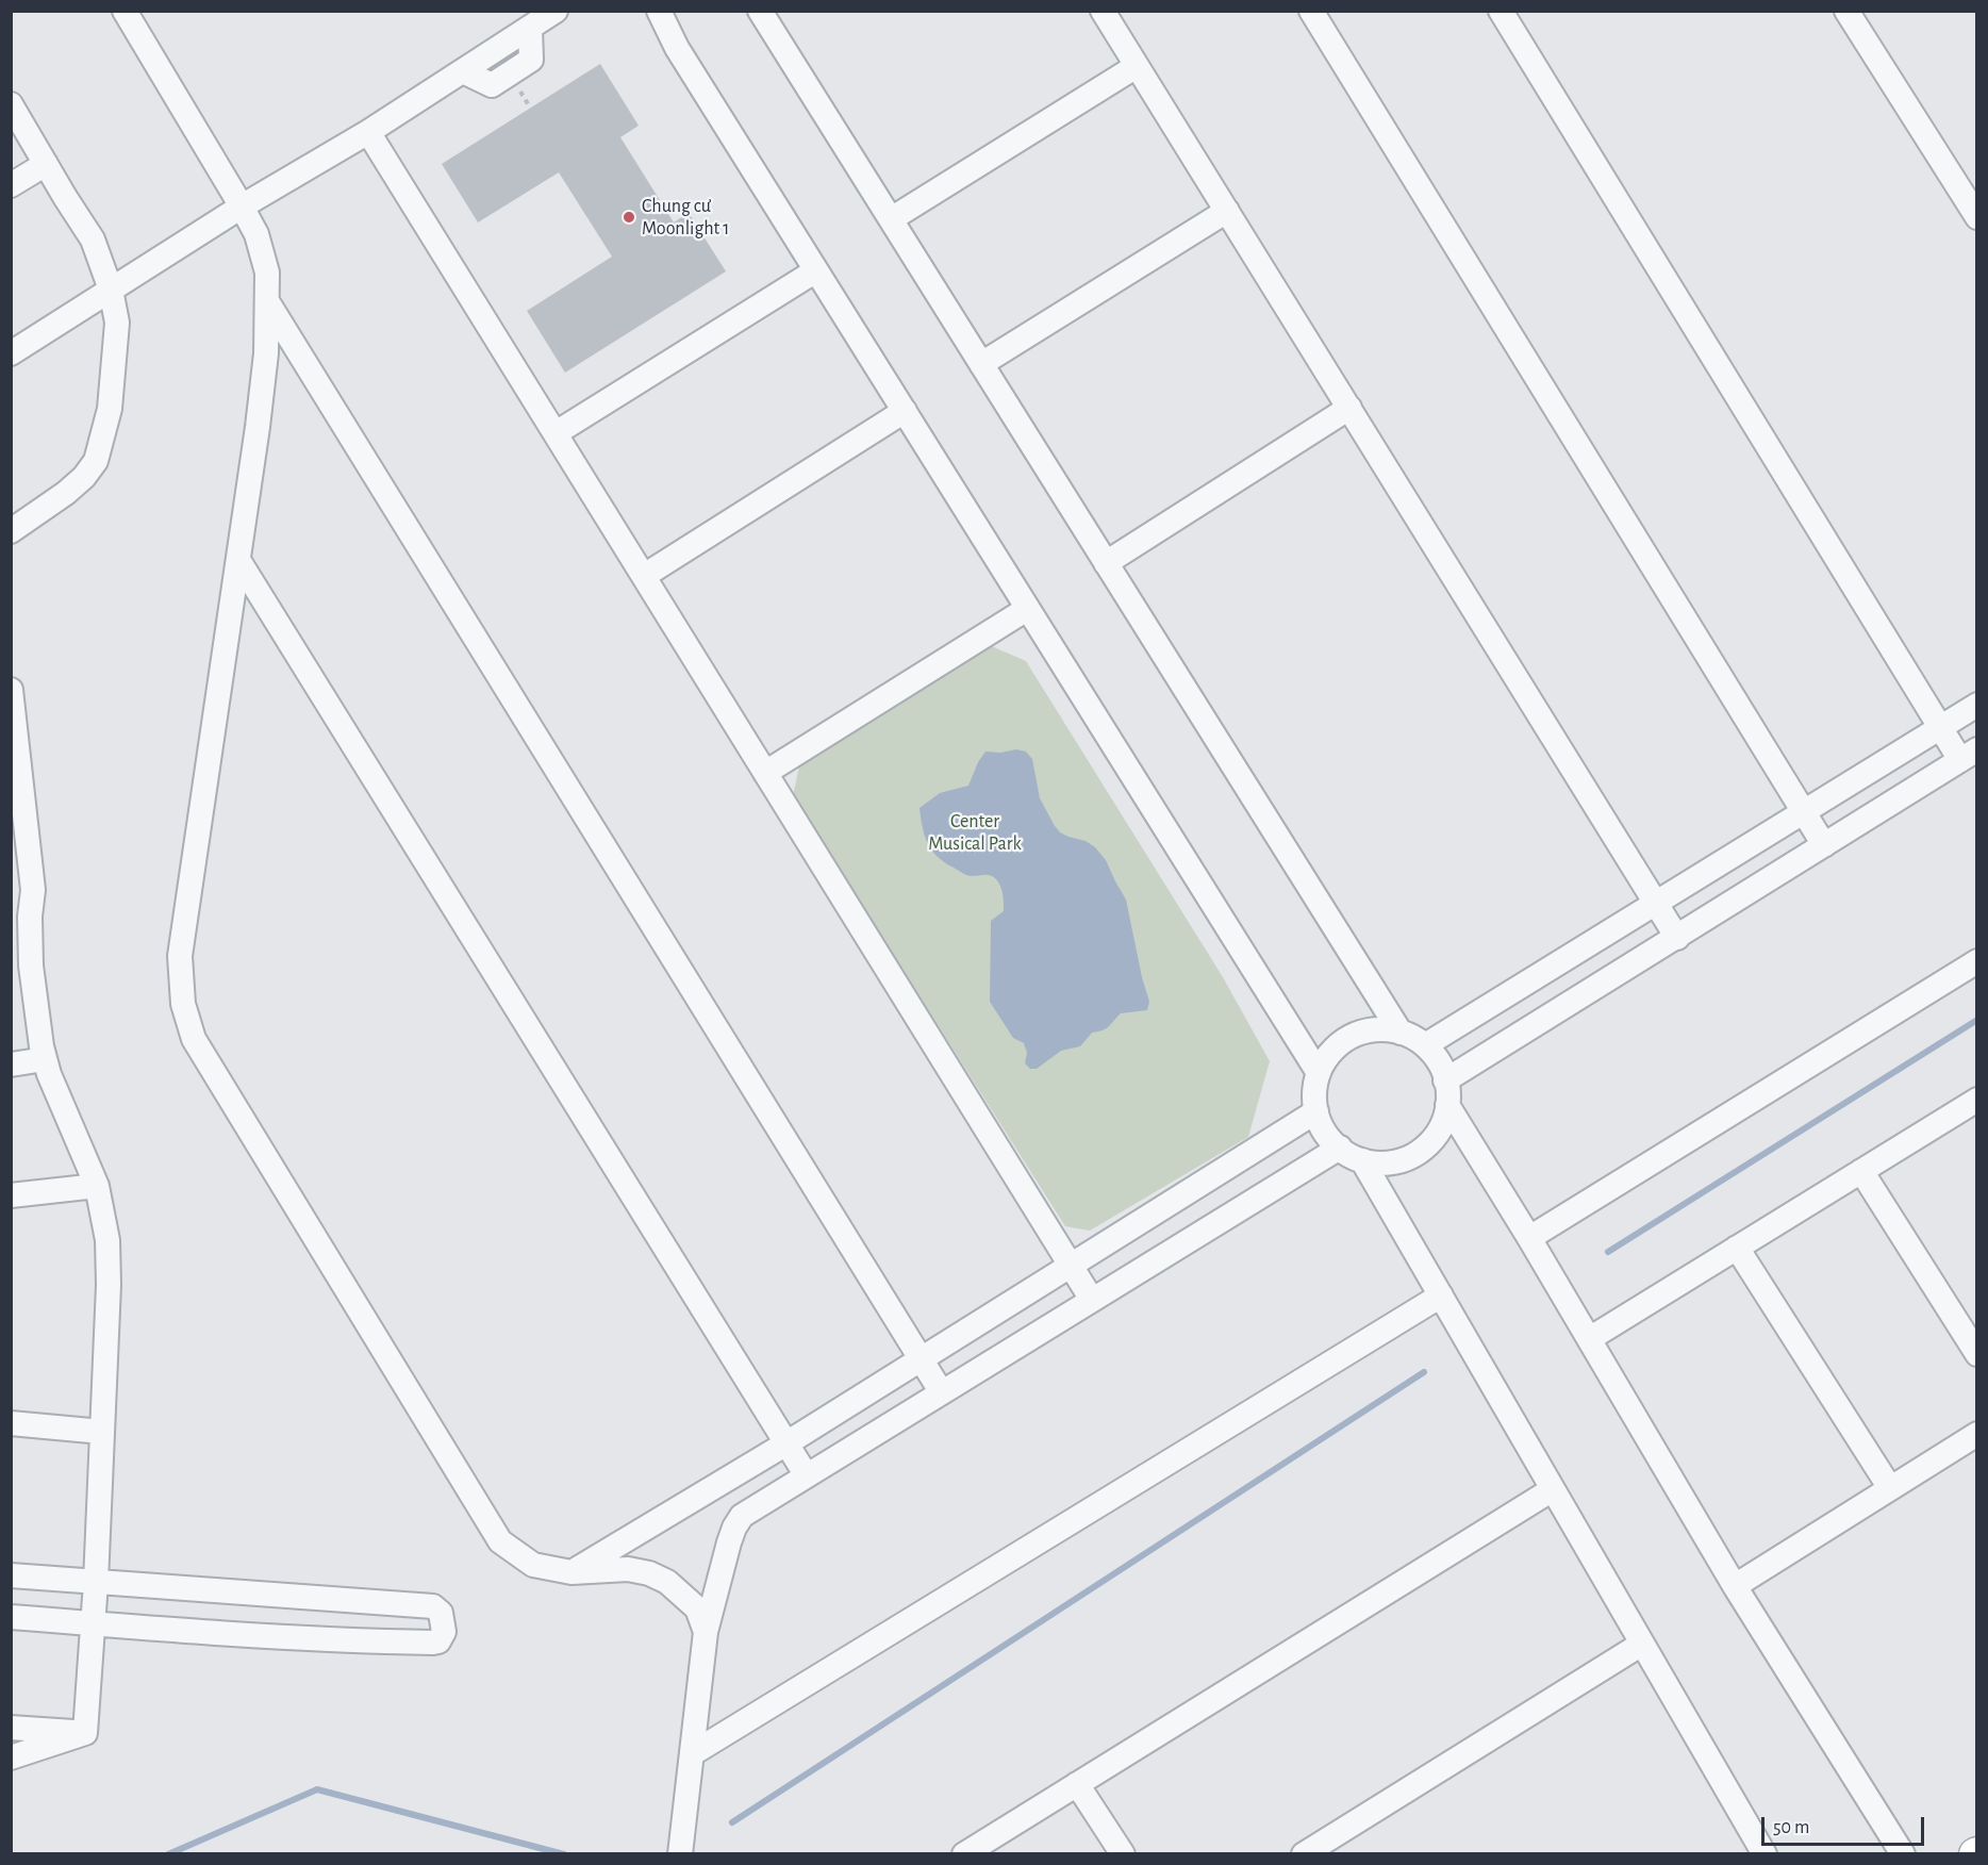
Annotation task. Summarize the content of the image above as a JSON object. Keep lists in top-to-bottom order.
{
  "parks": ["Center Musical Park"],
  "places": ["Chung cư Moonlight 1"],
  "scale_bar": "50 m"
}
